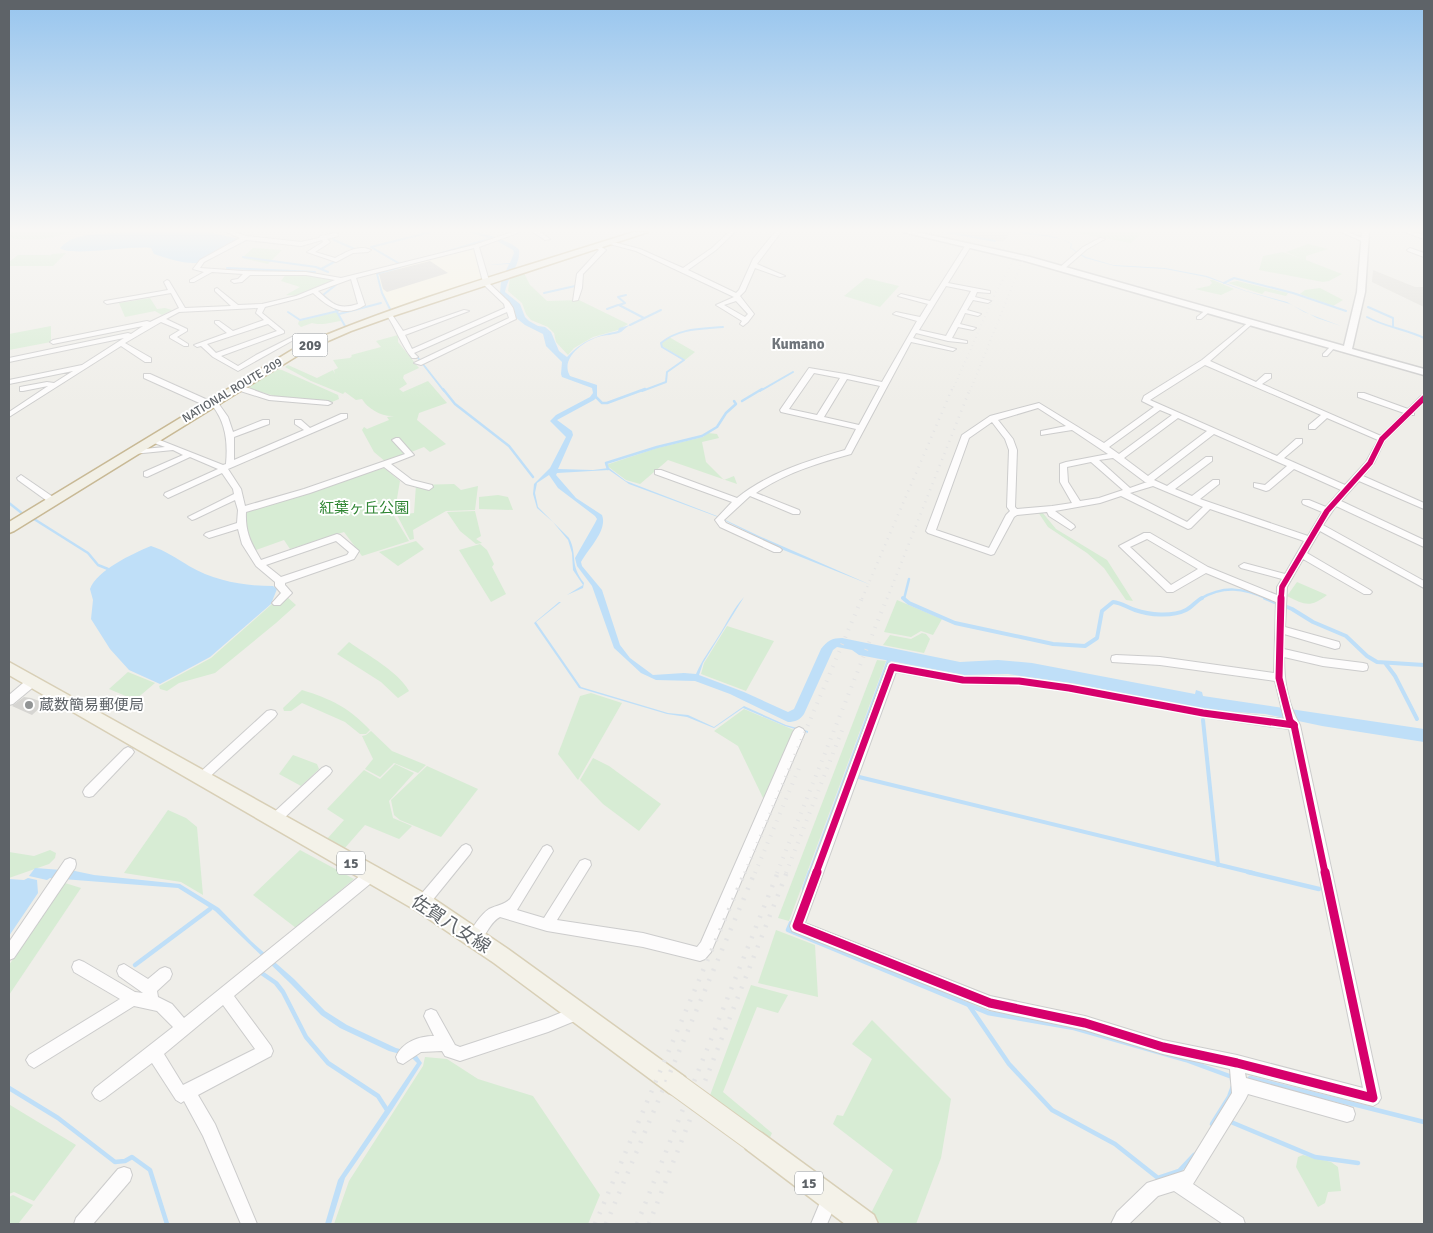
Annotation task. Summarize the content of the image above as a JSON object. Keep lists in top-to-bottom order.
{
  "streets": {
    "highway": ["209", "NATIONAL ROUTE 209"],
    "main road": ["15", "佐賀八女線"]
  },
  "districts": ["Kumano"],
  "parks": ["紅葉ヶ丘公園"],
  "places": ["蔵数簡易郵便局"]
}
